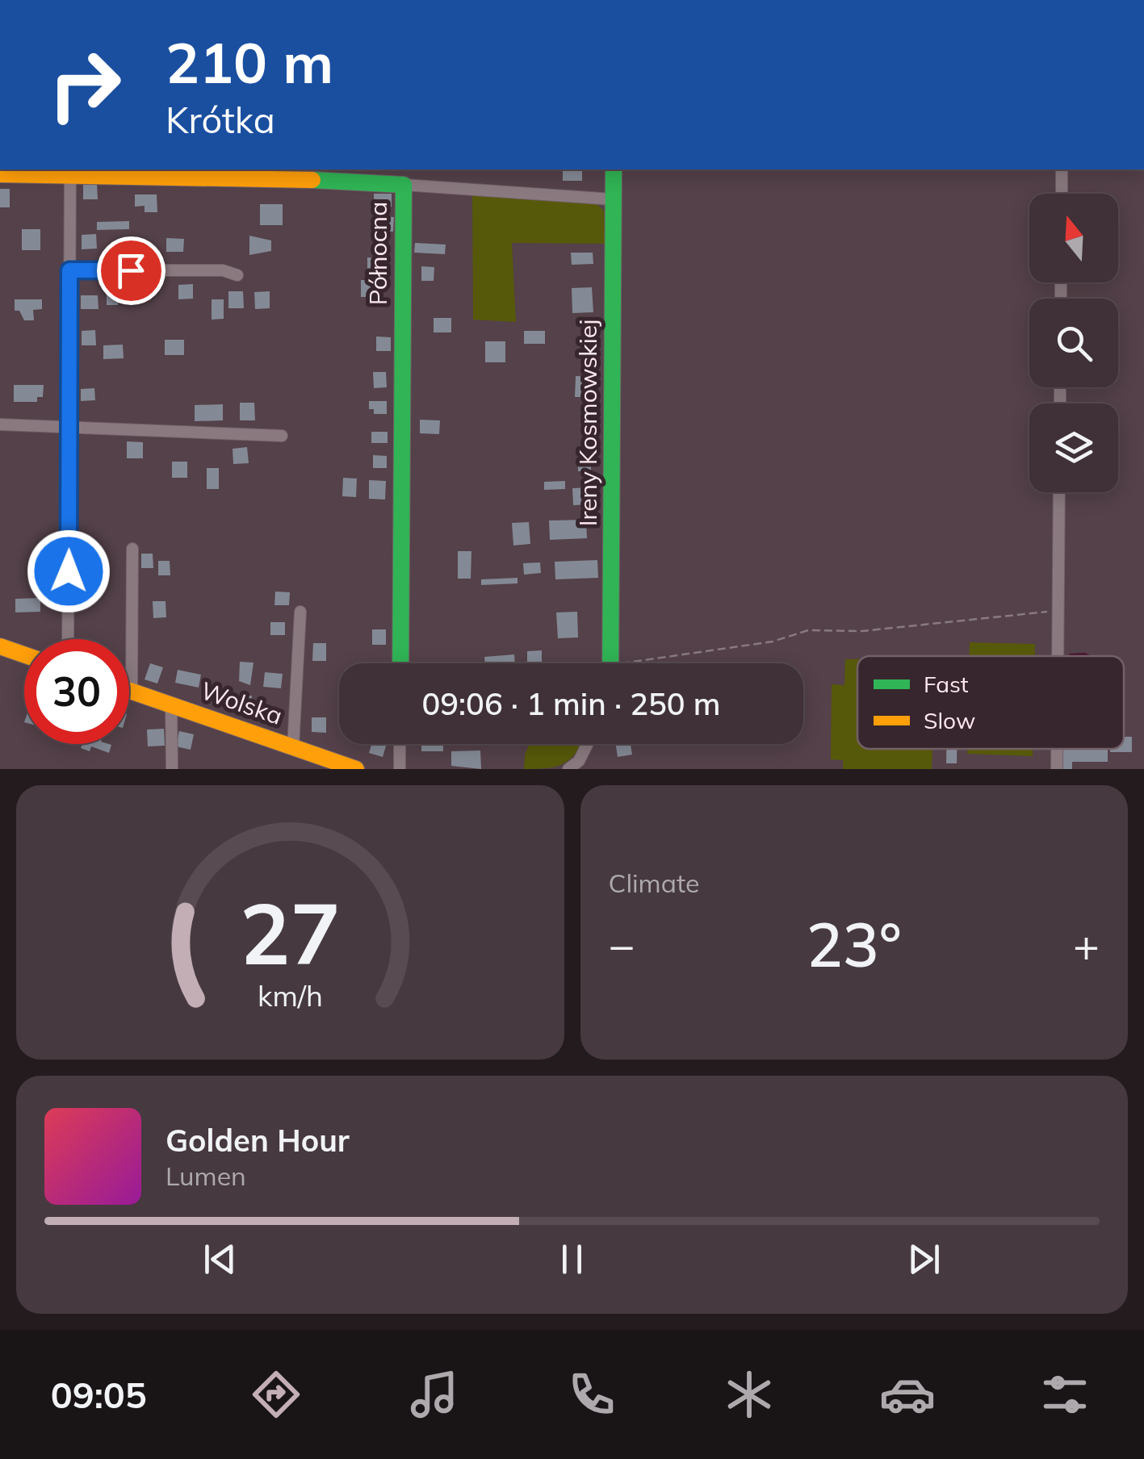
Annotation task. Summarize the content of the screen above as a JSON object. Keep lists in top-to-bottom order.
{
  "streets": {
    "street": ["Północna", "Ireny Kosmowskiej", "Wolska"]
  },
  "legend": ["Fast", "Slow"],
  "north": "top",
  "page": {
    "turn": ["210 m", "Krótka"],
    "limit": "30",
    "trip": "09:06 · 1 min · 250 m",
    "tile": "Climate",
    "heat": ["−", "23°", "+"],
    "song": ["Golden Hour", "Lumen"],
    "tabs": "09:05",
    "gauge": ["27", "km/h"]
  }
}
